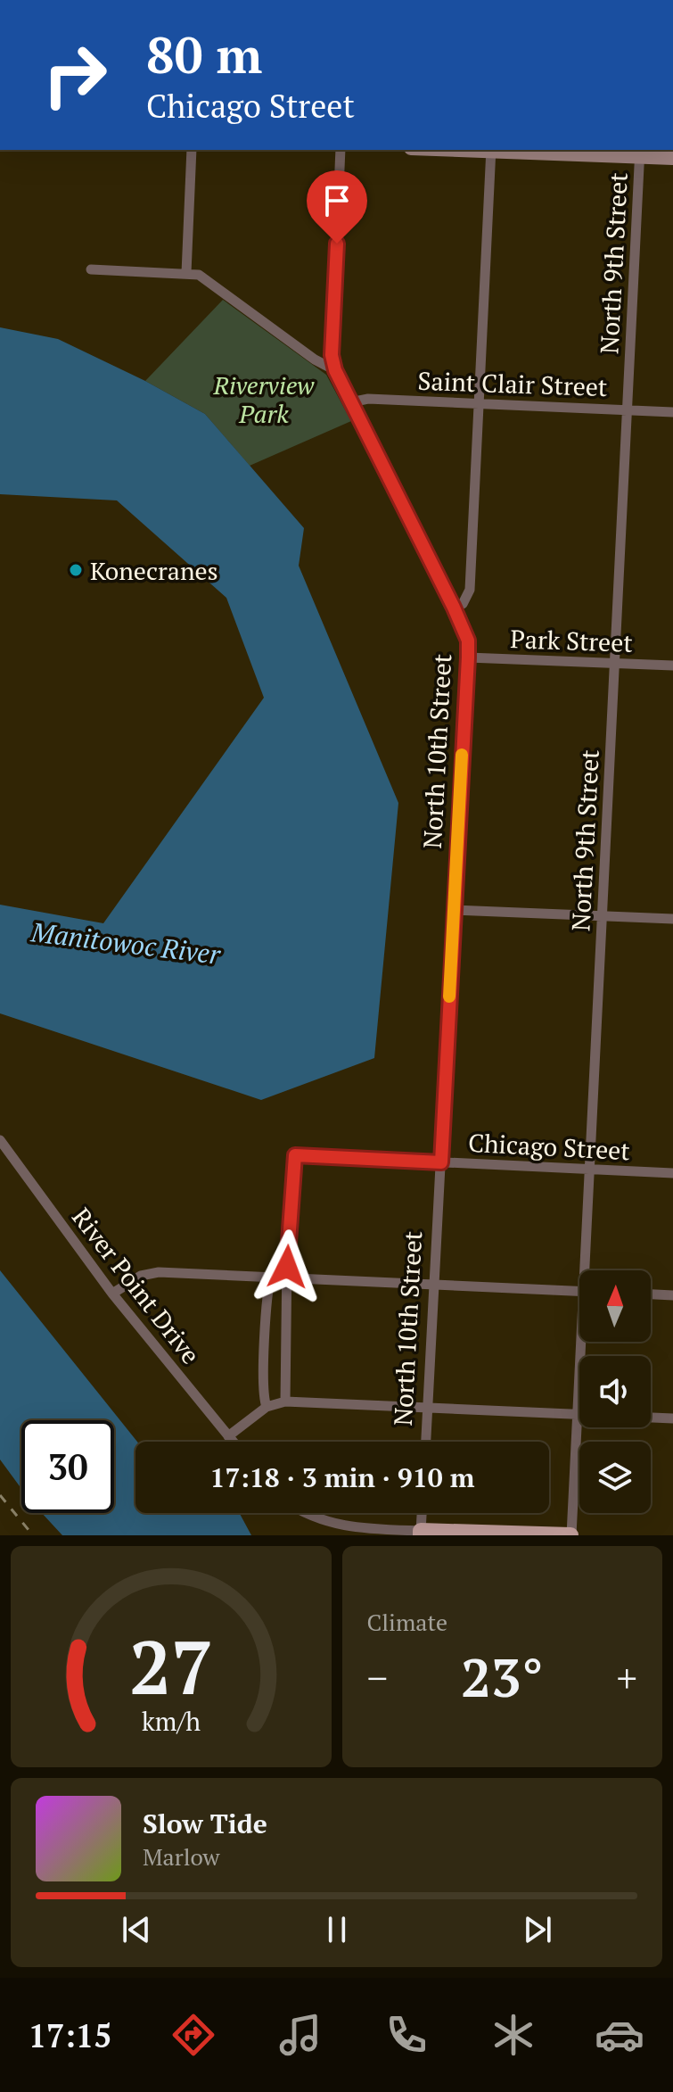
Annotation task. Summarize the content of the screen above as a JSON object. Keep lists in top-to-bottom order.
{
  "streets": {
    "street": [
      "North 9th Street",
      "Saint Clair Street",
      "Park Street",
      "North 10th Street",
      "Chicago Street",
      "River Point Drive"
    ]
  },
  "crossings": [
    ["North 9th Street", "Saint Clair Street"],
    ["North 9th Street", "Park Street"],
    ["North 9th Street", "Chicago Street"],
    ["Saint Clair Street", "North 10th Street"],
    ["Park Street", "North 10th Street"],
    ["North 10th Street", "Chicago Street"]
  ],
  "water": ["Manitowoc River"],
  "parks": ["Riverview Park"],
  "places": ["Konecranes"],
  "north": "top",
  "page": {
    "turn": ["80 m", "Chicago Street"],
    "limit": "30",
    "trip": "17:18 · 3 min · 910 m",
    "tile": "Climate",
    "heat": ["−", "23°", "+"],
    "song": ["Slow Tide", "Marlow"],
    "tabs": "17:15",
    "gauge": ["27", "km/h"]
  }
}
